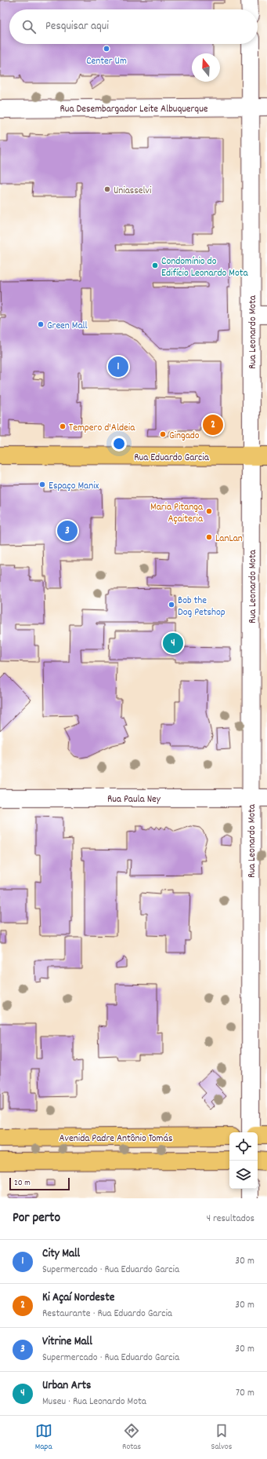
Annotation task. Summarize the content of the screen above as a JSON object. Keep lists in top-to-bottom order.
{
  "streets": {
    "main road": ["Rua Eduardo Garcia", "Avenida Padre Antônio Tomás"],
    "street": ["Rua Desembargador Leite Albuquerque", "Rua Leonardo Mota", "Rua Paula Ney"]
  },
  "crossings": [
    ["Rua Desembargador Leite Albuquerque", "Rua Leonardo Mota"],
    ["Rua Leonardo Mota", "Rua Eduardo Garcia"],
    ["Rua Leonardo Mota", "Rua Paula Ney"]
  ],
  "places": [
    "Center Um",
    "Uniasselvi",
    "Condomínio do Edifício Leonardo Mota",
    "Green Mall",
    "Tempero d'Aldeia",
    "Gingado",
    "Espaço Manix",
    "Maria Pitanga Açaiteria",
    "LanLan",
    "Bob the Dog Petshop"
  ],
  "scale_bar": "20 m",
  "north": "top",
  "page": {
    "search": "Pesquisar aqui",
    "pins": [
      "1",
      "2",
      "3",
      "4"
    ],
    "scale": "20 m",
    "heading": ["Por perto", "4 resultados"],
    "list": [
      {
        "mark": "1",
        "name": "City Mall",
        "note": "Supermercado · Rua Eduardo Garcia",
        "value": "30 m"
      },
      {
        "mark": "2",
        "name": "Ki Açaí Nordeste",
        "note": "Restaurante · Rua Eduardo Garcia",
        "value": "30 m"
      },
      {
        "mark": "3",
        "name": "Vitrine Mall",
        "note": "Supermercado · Rua Eduardo Garcia",
        "value": "30 m"
      },
      {
        "mark": "4",
        "name": "Urban Arts",
        "note": "Museu · Rua Leonardo Mota",
        "value": "70 m"
      }
    ],
    "nav": ["Mapa", "Rotas", "Salvos"]
  }
}
